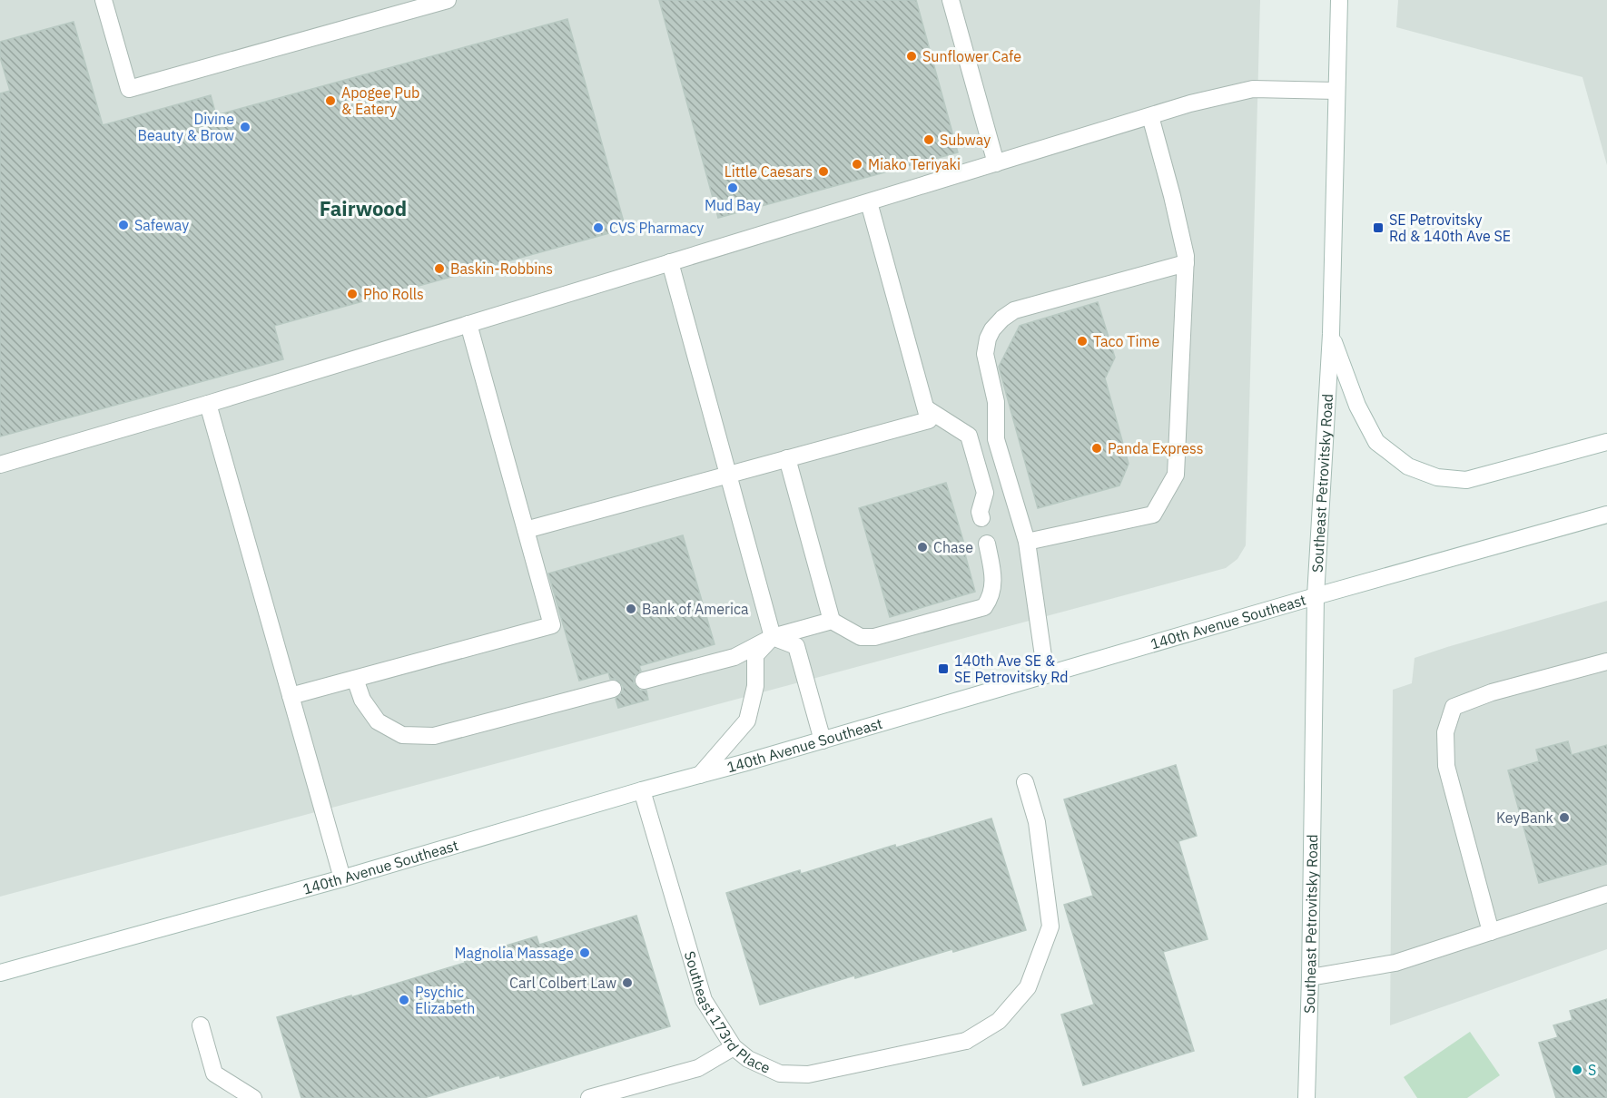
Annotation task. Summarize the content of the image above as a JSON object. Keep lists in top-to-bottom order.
{
  "streets": {
    "main road": ["Southeast Petrovitsky Road", "140th Avenue Southeast", "Southeast 173rd Place"]
  },
  "crossings": [
    ["Southeast Petrovitsky Road", "140th Avenue Southeast"],
    ["140th Avenue Southeast", "Southeast 173rd Place"]
  ],
  "districts": ["Fairwood"],
  "places": {
    "other": [
      "Sunflower Cafe",
      "Apogee Pub & Eatery",
      "Divine Beauty & Brow",
      "Subway",
      "Miako Teriyaki",
      "Little Caesars",
      "Mud Bay",
      "Safeway",
      "CVS Pharmacy",
      "Baskin-Robbins",
      "Pho Rolls",
      "Taco Time",
      "Panda Express",
      "Chase",
      "Bank of America",
      "KeyBank",
      "Magnolia Massage",
      "Carl Colbert Law",
      "Psychic Elizabeth",
      "S"
    ],
    "transit": ["SE Petrovitsky Rd & 140th Ave SE", "140th Ave SE & SE Petrovitsky Rd"]
  }
}
